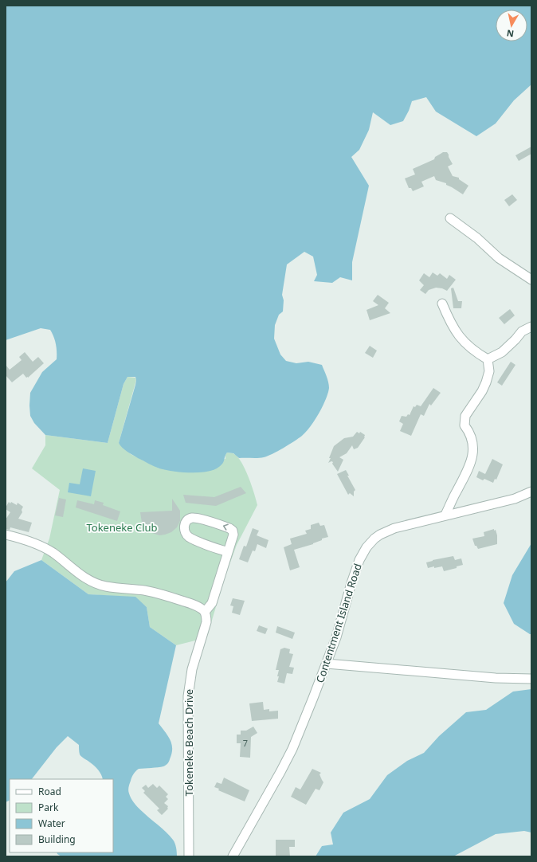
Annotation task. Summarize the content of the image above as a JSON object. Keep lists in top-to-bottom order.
{
  "streets": {
    "street": ["Contentment Island Road", "Tokeneke Beach Drive"]
  },
  "parks": ["Tokeneke Club"],
  "house_numbers": ["7"],
  "legend": [
    "Road",
    "Park",
    "Water",
    "Building"
  ],
  "north": "bottom"
}
